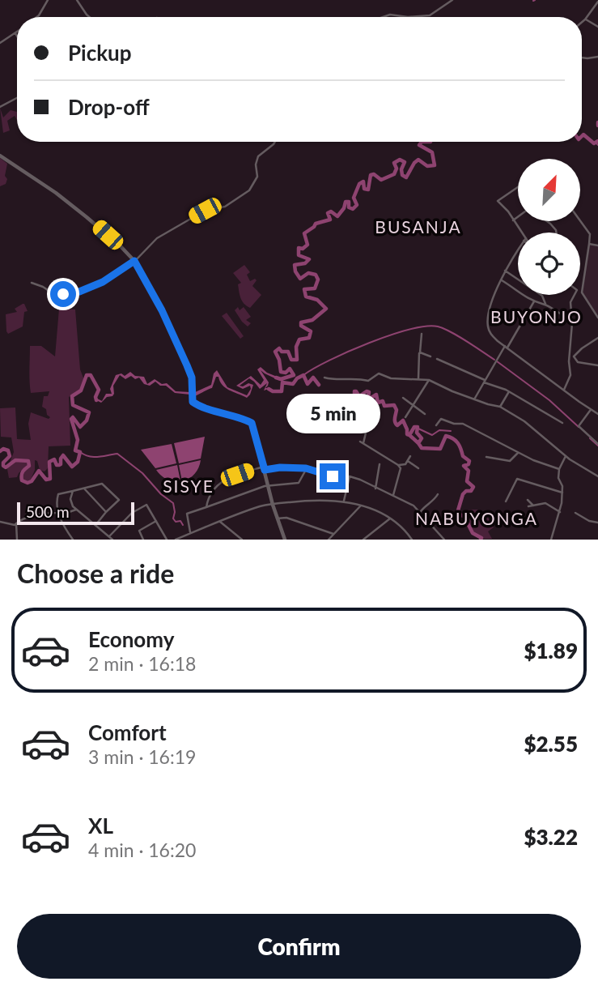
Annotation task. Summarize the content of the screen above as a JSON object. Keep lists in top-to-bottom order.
{
  "districts": [
    "BUSANJA",
    "BUYONJO",
    "SISYE",
    "NABUYONGA"
  ],
  "scale_bar": "500 m",
  "north": "top right",
  "page": {
    "banner": ["Pickup", "Drop-off"],
    "bubble": "5 min",
    "scale": "500 m",
    "heading": "Choose a ride",
    "list": [
      {
        "name": "Economy",
        "note": "2 min · 16:18",
        "value": "$1.89"
      },
      {
        "name": "Comfort",
        "note": "3 min · 16:19",
        "value": "$2.55"
      },
      {
        "name": "XL",
        "note": "4 min · 16:20",
        "value": "$3.22"
      }
    ],
    "buttons": "Confirm"
  }
}
